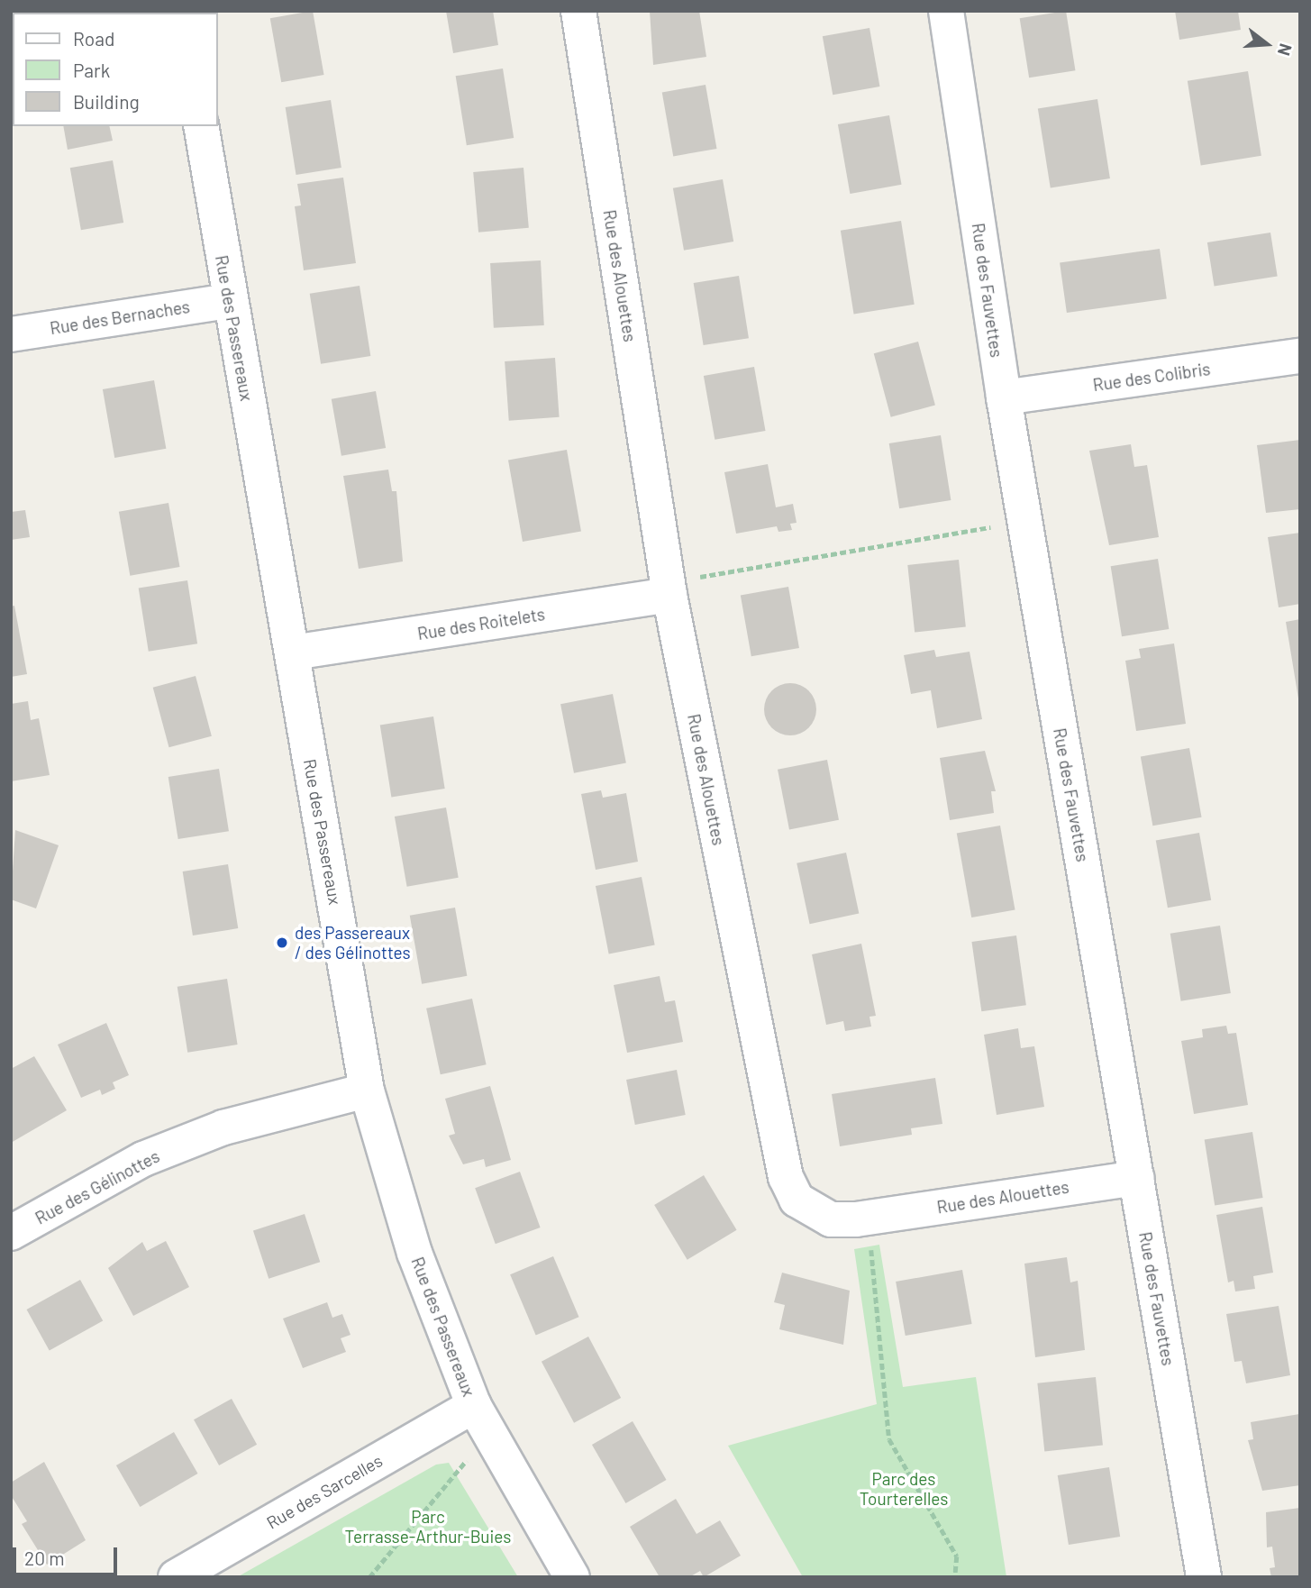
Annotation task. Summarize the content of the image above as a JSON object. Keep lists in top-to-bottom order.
{
  "streets": {
    "street": [
      "Rue des Alouettes",
      "Rue des Fauvettes",
      "Rue des Bernaches",
      "Rue des Passereaux",
      "Rue des Colibris",
      "Rue des Roitelets",
      "Rue des Gélinottes",
      "Rue des Sarcelles"
    ]
  },
  "crossings": [
    ["Rue des Alouettes", "Rue des Fauvettes"],
    ["Rue des Alouettes", "Rue des Roitelets"],
    ["Rue des Fauvettes", "Rue des Colibris"],
    ["Rue des Bernaches", "Rue des Passereaux"],
    ["Rue des Passereaux", "Rue des Roitelets"],
    ["Rue des Passereaux", "Rue des Gélinottes"],
    ["Rue des Passereaux", "Rue des Sarcelles"]
  ],
  "parks": ["Parc des Tourterelles", "Parc Terrasse-Arthur-Buies"],
  "places": ["des Passereaux / des Gélinottes"],
  "legend": ["Road", "Park", "Building"],
  "scale_bar": "20 m",
  "north": "right"
}
